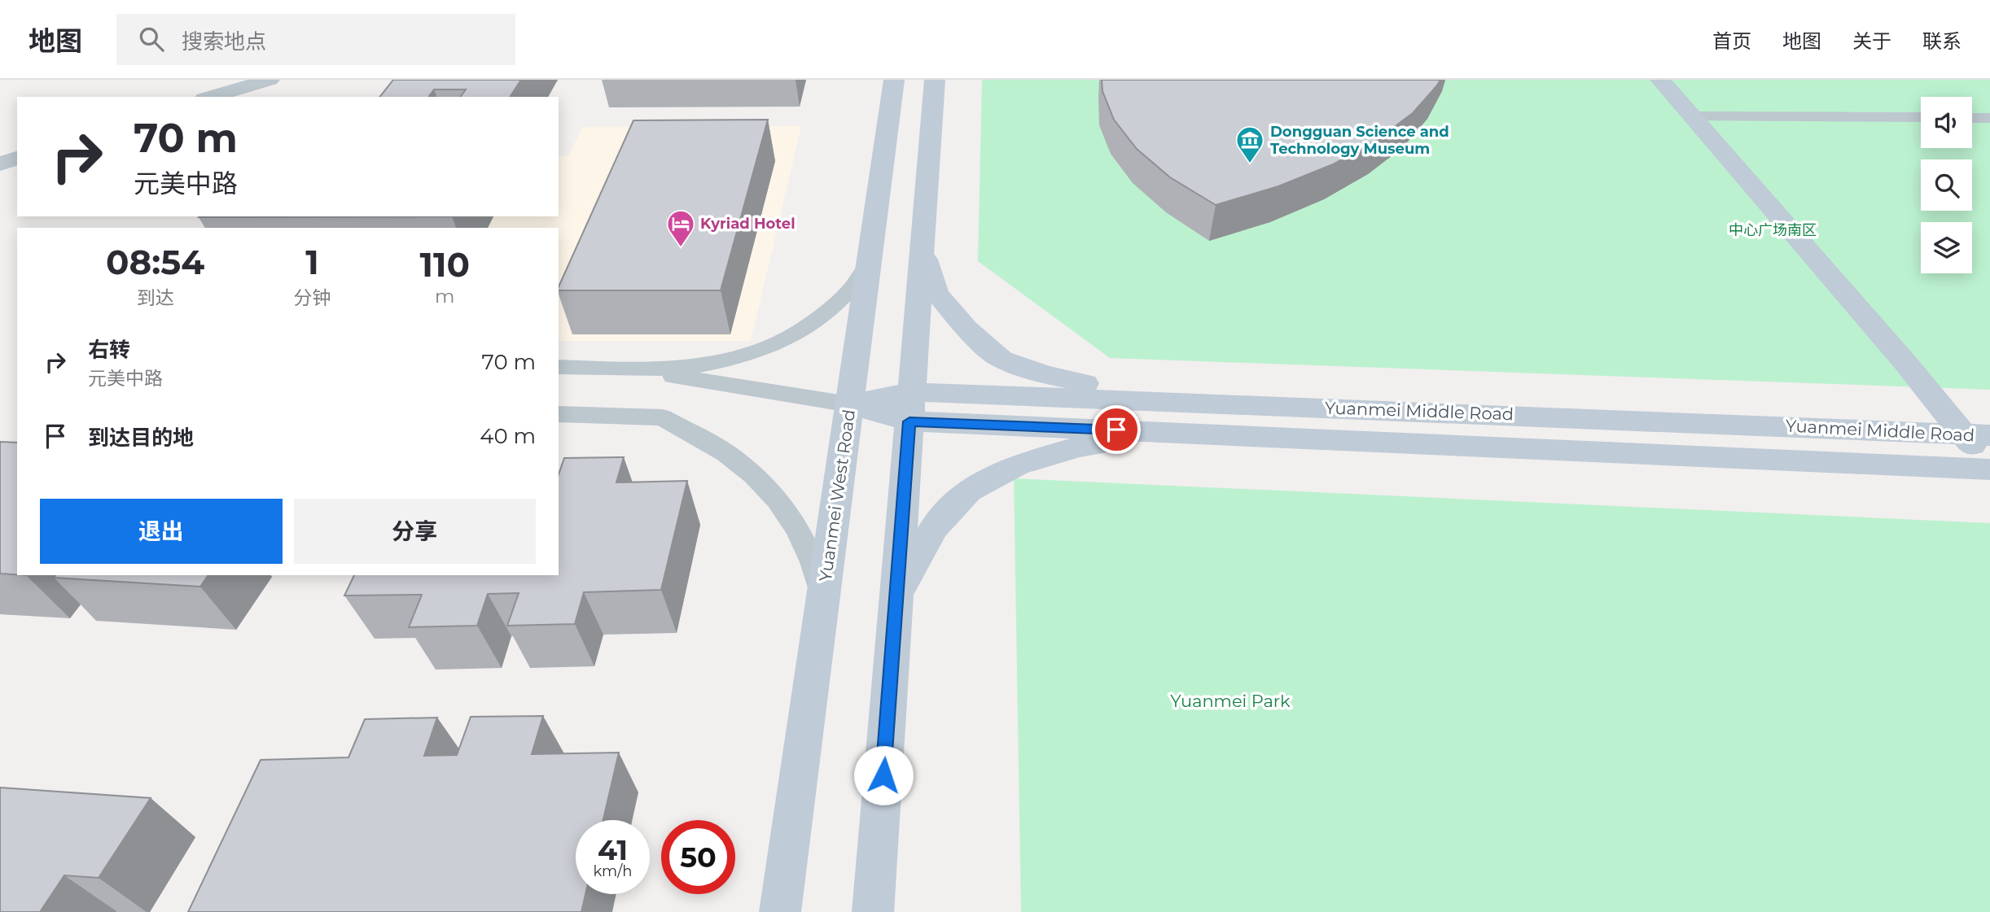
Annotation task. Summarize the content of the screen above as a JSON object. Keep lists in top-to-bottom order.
{
  "streets": {
    "main road": ["Yuanmei Middle Road", "Yuanmei West Road"]
  },
  "parks": ["中心广场南区", "Yuanmei Park"],
  "places": {
    "museum": ["Dongguan Science and Technology Museum"],
    "hotel": ["Kyriad Hotel"]
  },
  "page": {
    "header": "地图",
    "search": "搜索地点",
    "nav": [
      "首页",
      "地图",
      "关于",
      "联系"
    ],
    "turn": ["70 m", "元美中路"],
    "eta": [
      "08:54",
      "到达",
      "1",
      "分钟",
      "110",
      "m"
    ],
    "list": [
      {
        "name": "右转",
        "note": "元美中路",
        "value": "70 m"
      },
      {
        "name": "到达目的地",
        "value": "40 m"
      }
    ],
    "buttons": ["退出", "分享"],
    "speed": "41 km/h",
    "limit": "50"
  }
}
